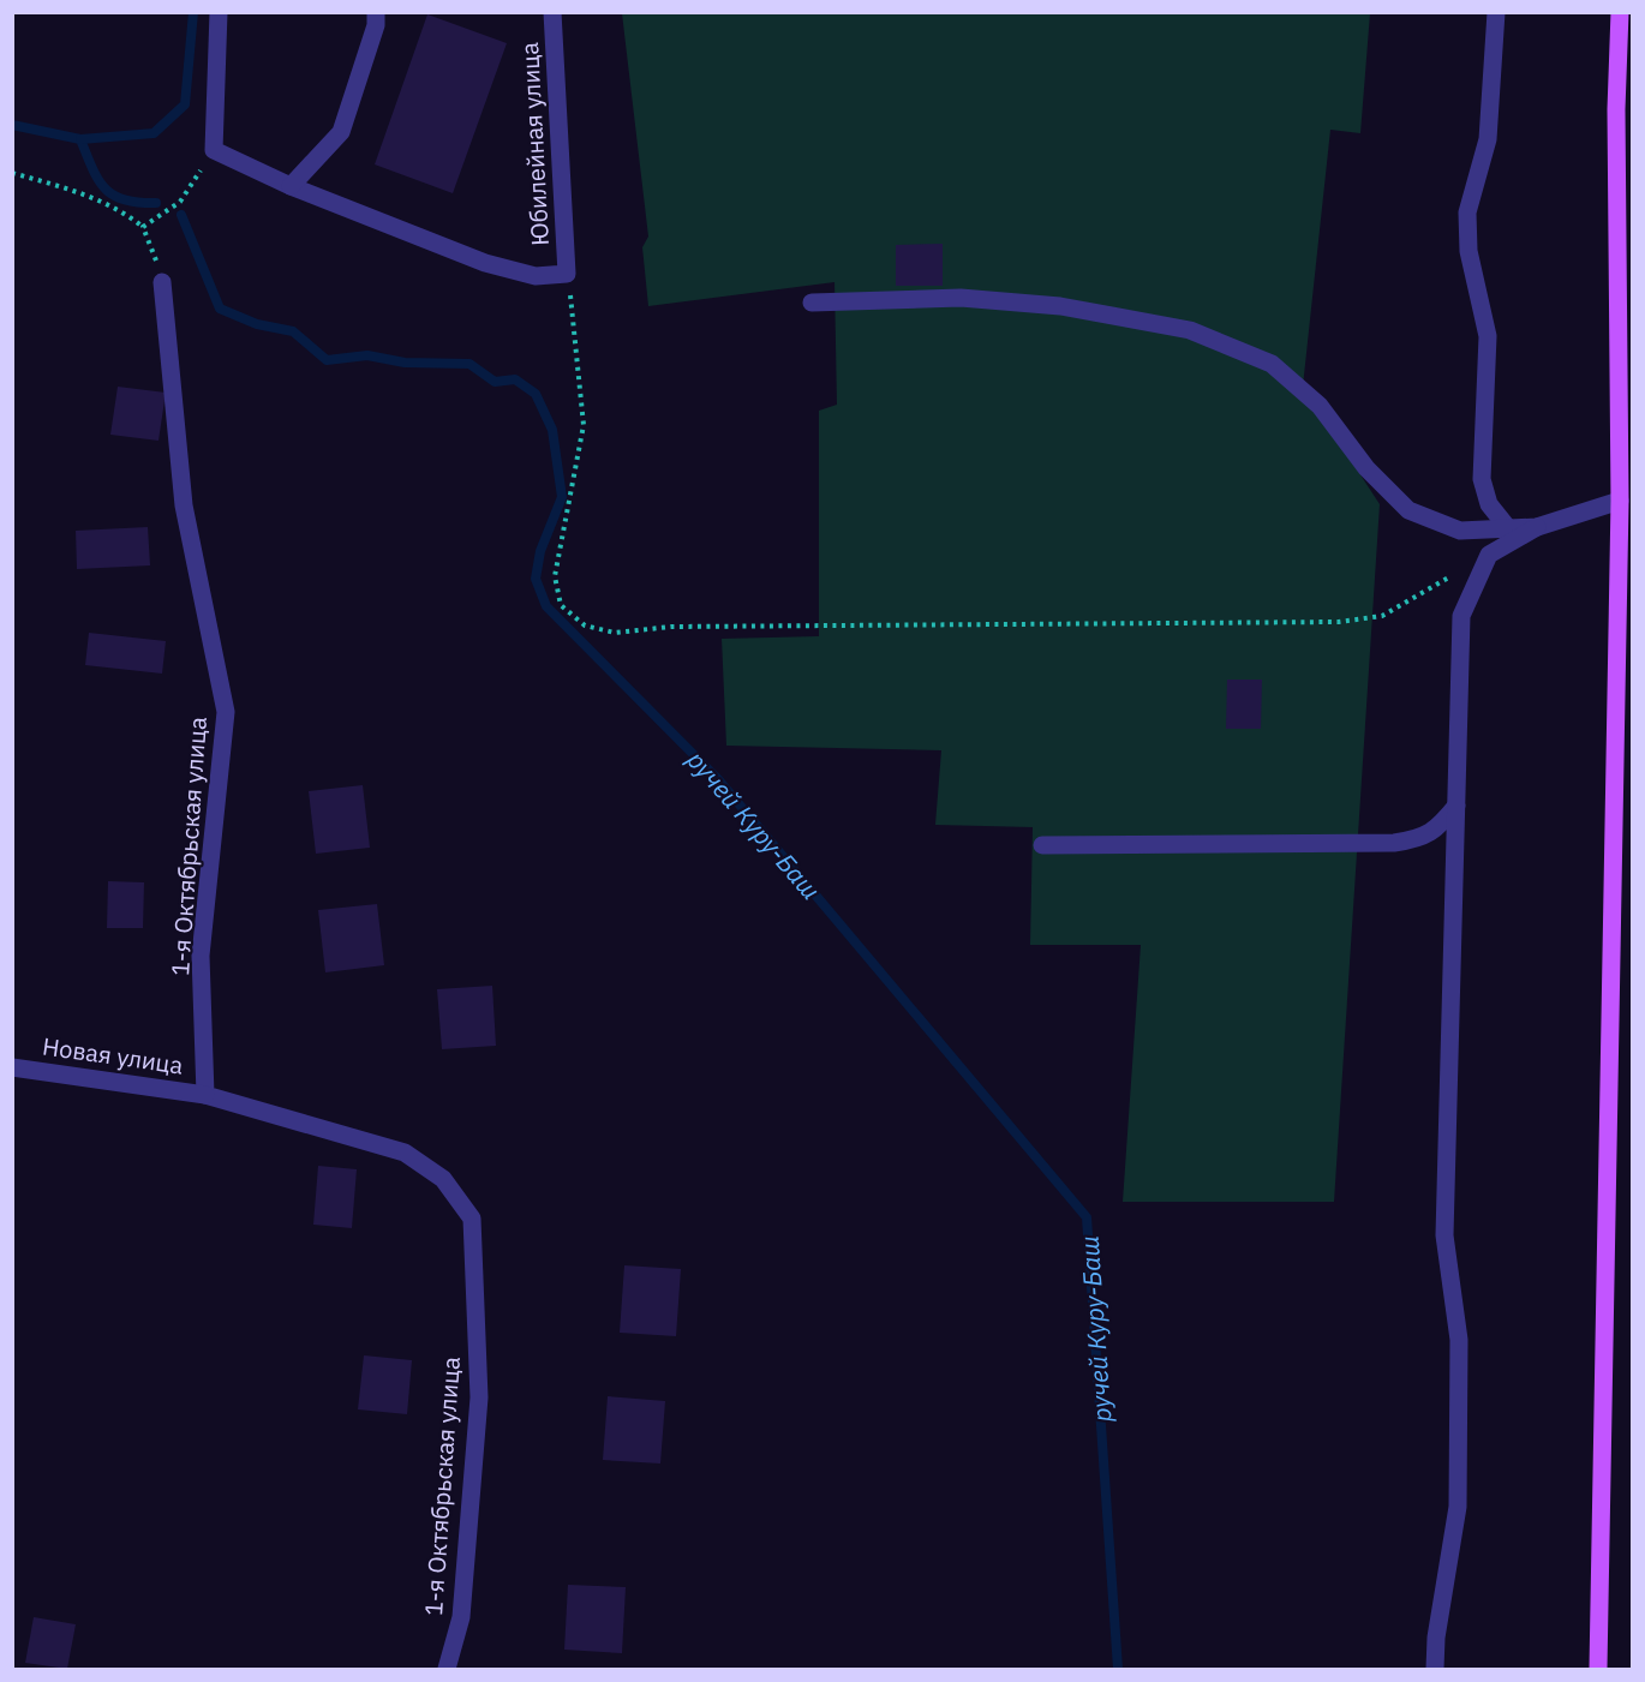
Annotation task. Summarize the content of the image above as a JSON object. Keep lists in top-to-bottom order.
{
  "streets": {
    "street": ["Юбилейная улица", "1-я Октябрьская улица", "Новая улица"]
  },
  "crossings": [
    ["1-я Октябрьская улица", "Новая улица"]
  ],
  "water": ["ручей Куру-Баш"]
}
